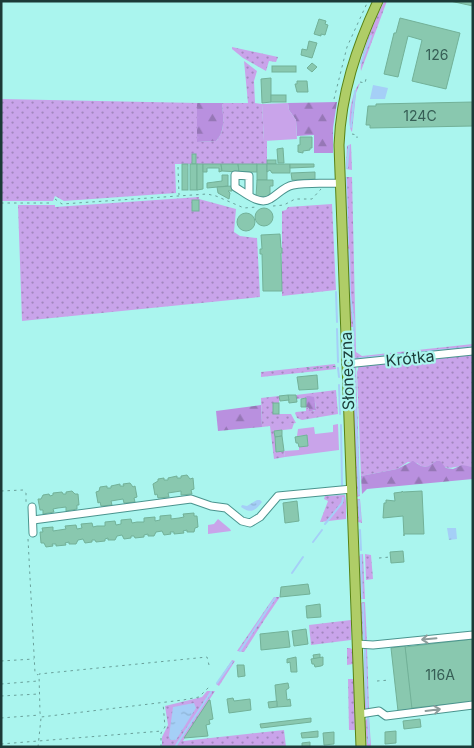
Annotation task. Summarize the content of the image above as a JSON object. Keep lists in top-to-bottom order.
{
  "streets": {
    "main road": ["Słoneczna"],
    "street": ["Krótka"]
  },
  "crossings": [
    ["Krótka", "Słoneczna"]
  ],
  "house_numbers": ["126", "124C", "116A"]
}
